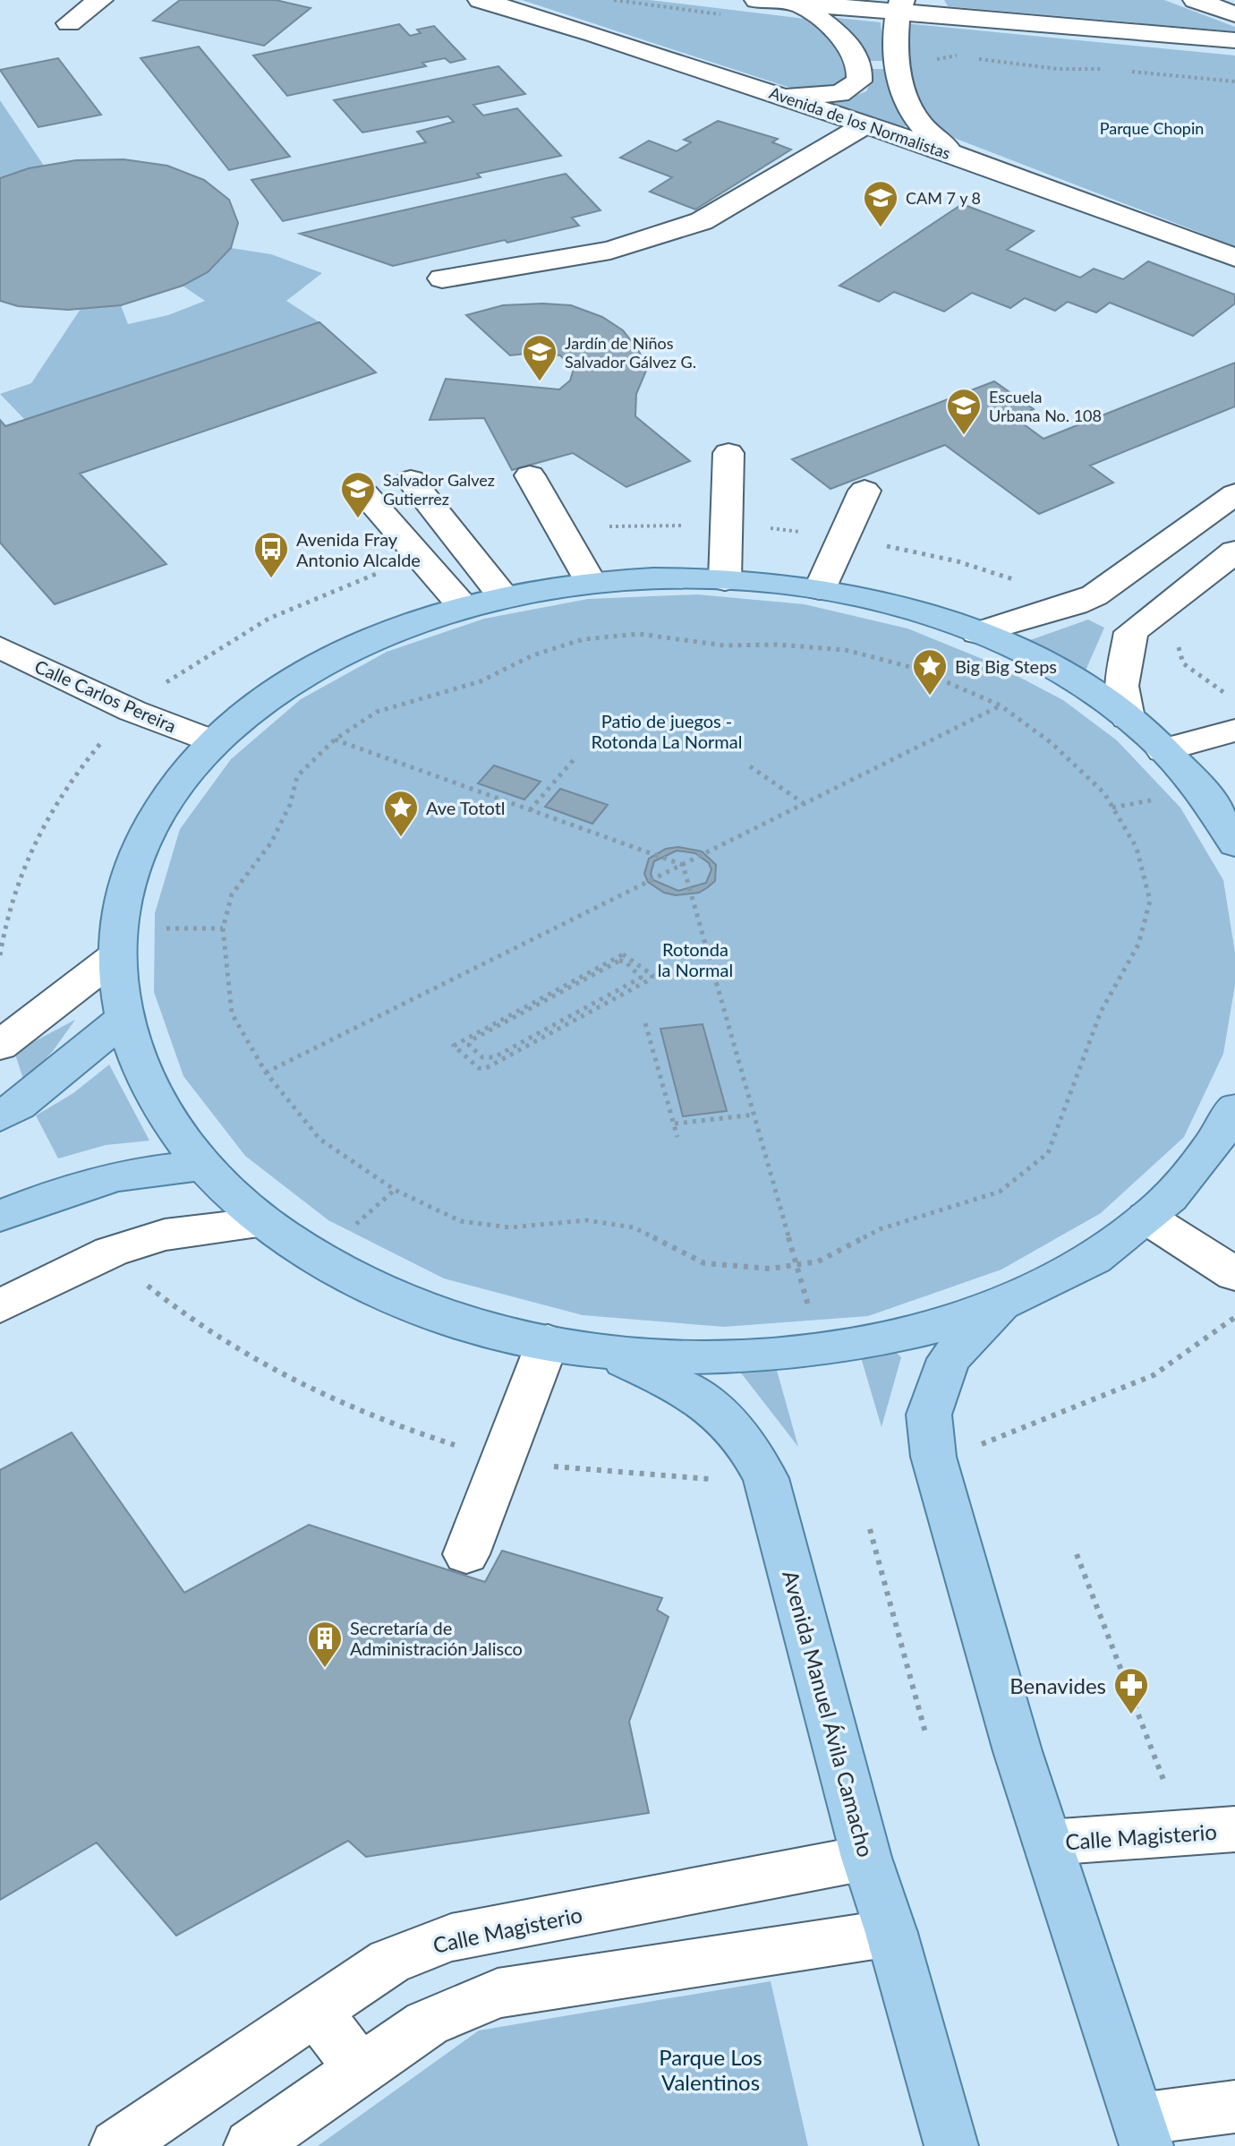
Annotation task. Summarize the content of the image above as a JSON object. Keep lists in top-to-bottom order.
{
  "streets": {
    "main road": ["Avenida Manuel Ávila Camacho"],
    "street": ["Avenida de los Normalistas", "Calle Carlos Pereira", "Calle Magisterio"]
  },
  "crossings": [
    ["Avenida Manuel Ávila Camacho", "Calle Magisterio"]
  ],
  "parks": [
    "Parque Chopin",
    "Patio de juegos - Rotonda La Normal",
    "Rotonda la Normal",
    "Parque Los Valentinos"
  ],
  "places": {
    "school or university": [
      "CAM 7 y 8",
      "Jardín de Niños Salvador Gálvez G.",
      "Escuela Urbana No. 108",
      "Salvador Galvez Gutierrez"
    ],
    "bus stop": ["Avenida Fray Antonio Alcalde"],
    "place": ["Big Big Steps", "Ave Tototl"],
    "building": ["Secretaría de Administración Jalisco"],
    "pharmacy": ["Benavides"]
  }
}
